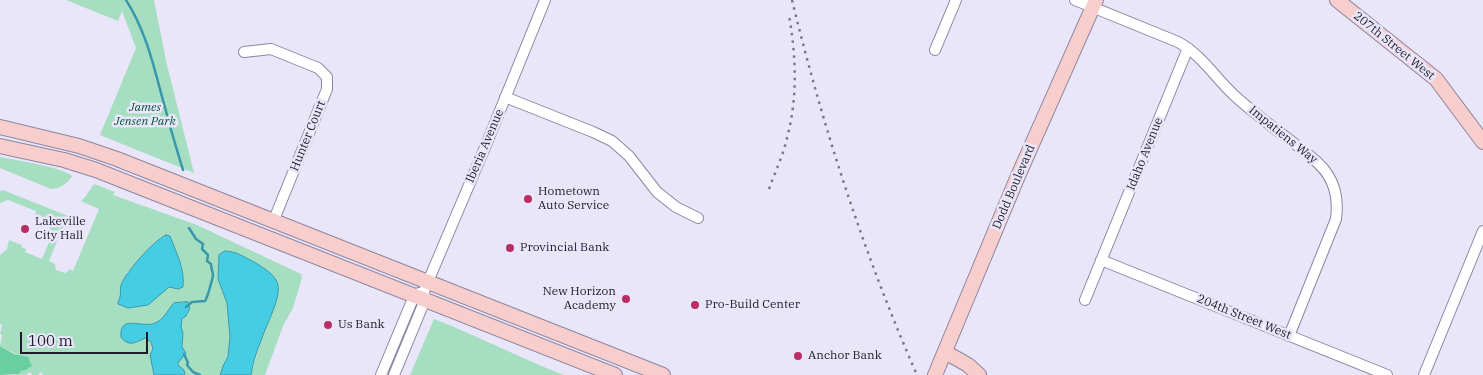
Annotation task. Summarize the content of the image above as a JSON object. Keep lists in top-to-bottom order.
{
  "streets": {
    "main road": ["207th Street West", "Dodd Boulevard"],
    "street": [
      "Impatiens Way",
      "Hunter Court",
      "Iberia Avenue",
      "Idaho Avenue",
      "204th Street West"
    ]
  },
  "crossings": [
    ["Impatiens Way", "Idaho Avenue"],
    ["Impatiens Way", "Dodd Boulevard"],
    ["Impatiens Way", "204th Street West"],
    ["Idaho Avenue", "204th Street West"]
  ],
  "parks": ["James Jensen Park"],
  "places": [
    "Hometown Auto Service",
    "Lakeville City Hall",
    "Provincial Bank",
    "New Horizon Academy",
    "Pro-Build Center",
    "Us Bank",
    "Anchor Bank"
  ],
  "scale_bar": "100 m"
}
